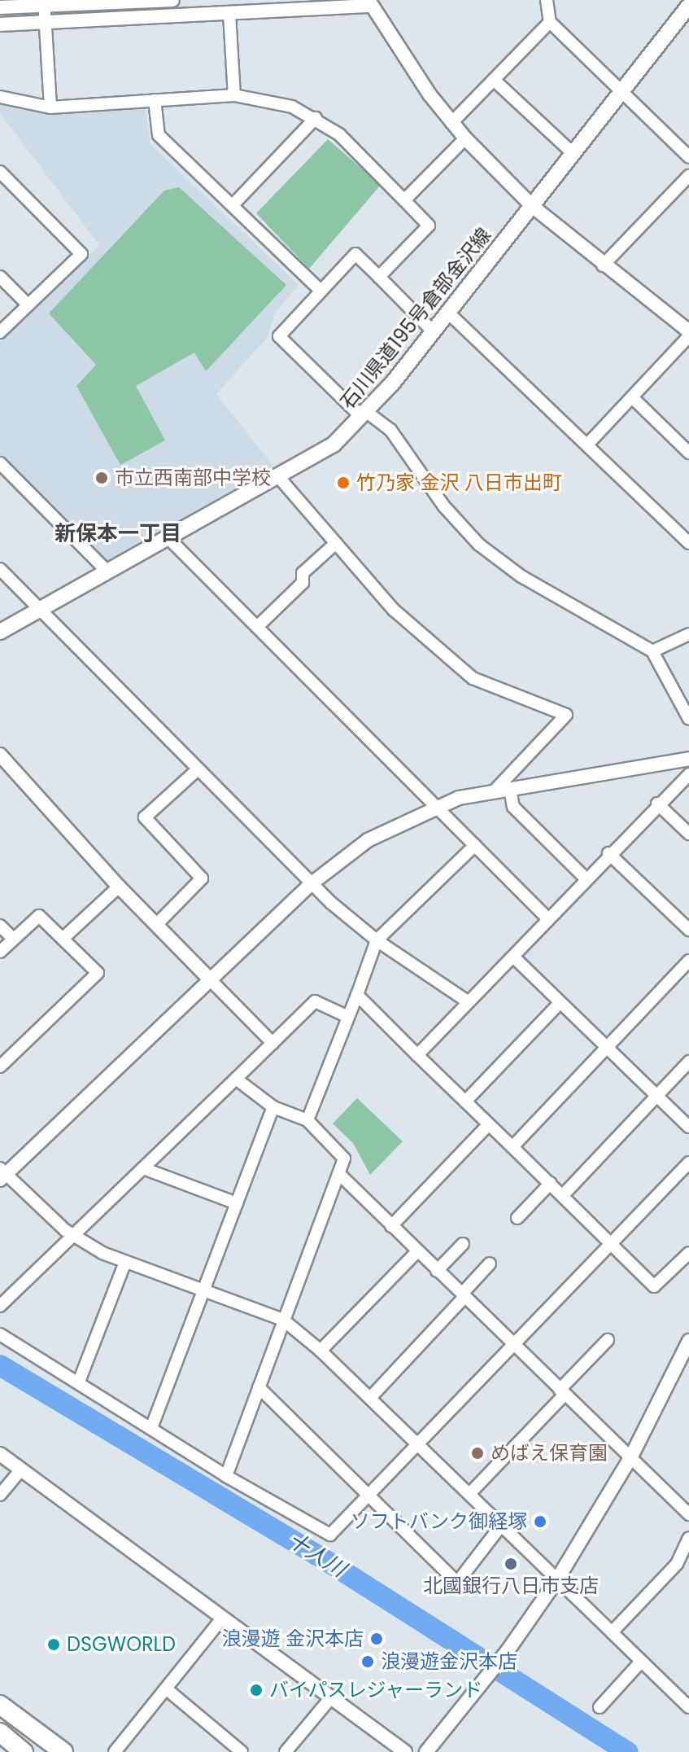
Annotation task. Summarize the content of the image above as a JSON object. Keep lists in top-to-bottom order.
{
  "streets": {
    "main road": ["石川県道195号倉部金沢線"]
  },
  "districts": ["新保本一丁目"],
  "water": ["十人川"],
  "places": [
    "市立西南部中学校",
    "竹乃家 金沢 八日市出町",
    "めばえ保育園",
    "ソフトバンク御経塚",
    "北國銀行八日市支店",
    "浪漫遊 金沢本店",
    "DSGWORLD",
    "浪漫遊金沢本店",
    "バイパスレジャーランド"
  ]
}
